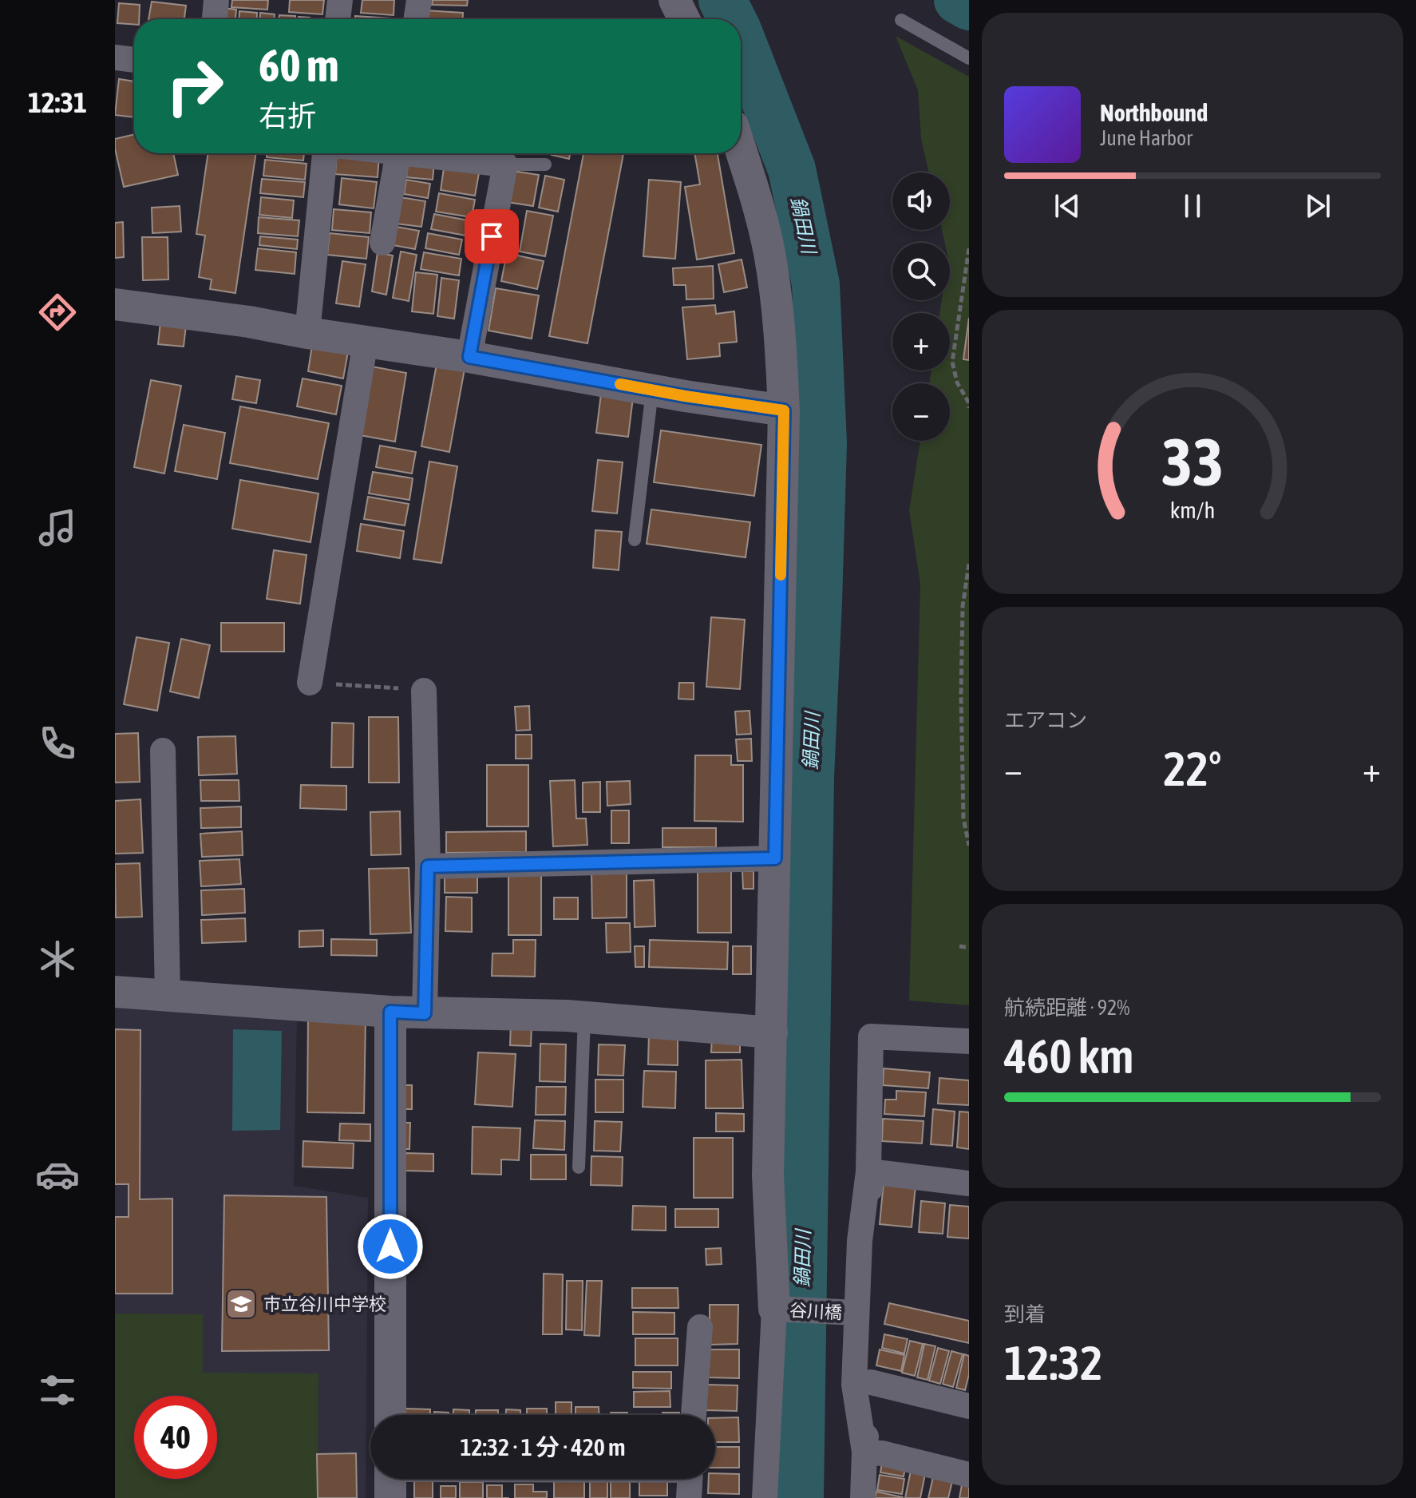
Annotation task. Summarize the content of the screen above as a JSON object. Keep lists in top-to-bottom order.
{
  "streets": {
    "street": ["谷川橋"]
  },
  "water": ["鍋田川"],
  "places": {
    "school or university": ["市立谷川中学校"]
  },
  "page": {
    "tabs": "12:31",
    "turn": ["60 m", "右折"],
    "song": ["Northbound", "June Harbor"],
    "map_buttons": ["+", "−"],
    "tile": [
      "エアコン",
      ["航続距離 · 92%", "460 km"],
      ["到着", "12:32"]
    ],
    "heat": ["−", "22°", "+"],
    "limit": "40",
    "trip": "12:32 · 1 分 · 420 m",
    "gauge": ["33", "km/h"]
  }
}
